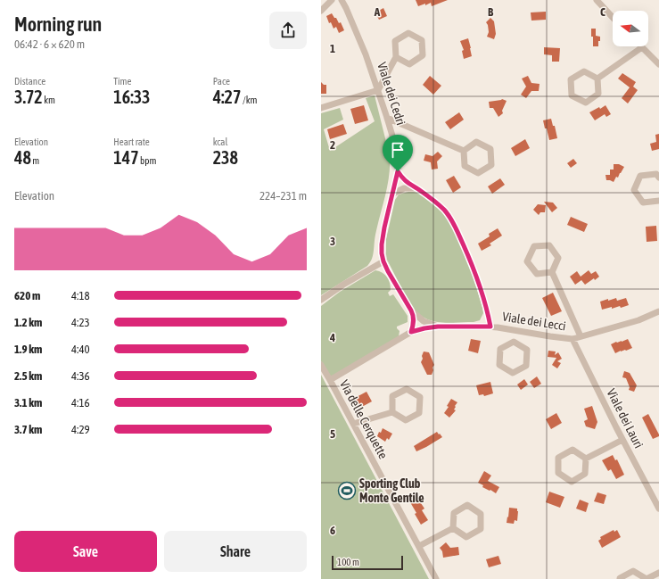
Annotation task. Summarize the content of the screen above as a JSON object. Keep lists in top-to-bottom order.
{
  "streets": {
    "street": [
      "Viale dei Cedri",
      "Viale dei Lecci",
      "Viale dei Lauri",
      "Via delle Cerquette"
    ]
  },
  "crossings": [
    ["Viale dei Lecci", "Viale dei Lauri"],
    ["Viale dei Lecci", "Via delle Cerquette"]
  ],
  "places": {
    "sports": ["Sporting Club Monte Gentile"]
  },
  "scale_bar": "100 m",
  "north": "left",
  "page": {
    "heading": ["Morning run", "06:42 · 6 × 620 m"],
    "stats": [
      ["Distance", "3.72 km"],
      ["Time", "16:33"],
      ["Pace", "4:27 /km"],
      ["Elevation", "48 m"],
      ["Heart rate", "147 bpm"],
      ["kcal", "238"]
    ],
    "chart": ["Elevation", "224–231 m"],
    "list": [
      {
        "name": "620 m",
        "note": "4:18"
      },
      {
        "name": "1.2 km",
        "note": "4:23"
      },
      {
        "name": "1.9 km",
        "note": "4:40"
      },
      {
        "name": "2.5 km",
        "note": "4:36"
      },
      {
        "name": "3.1 km",
        "note": "4:16"
      },
      {
        "name": "3.7 km",
        "note": "4:29"
      }
    ],
    "buttons": ["Save", "Share"],
    "scale": "100 m"
  },
  "grid": {
    "columns": ["A", "B", "C"],
    "rows": [
      "1",
      "2",
      "3",
      "4",
      "5",
      "6"
    ]
  }
}
